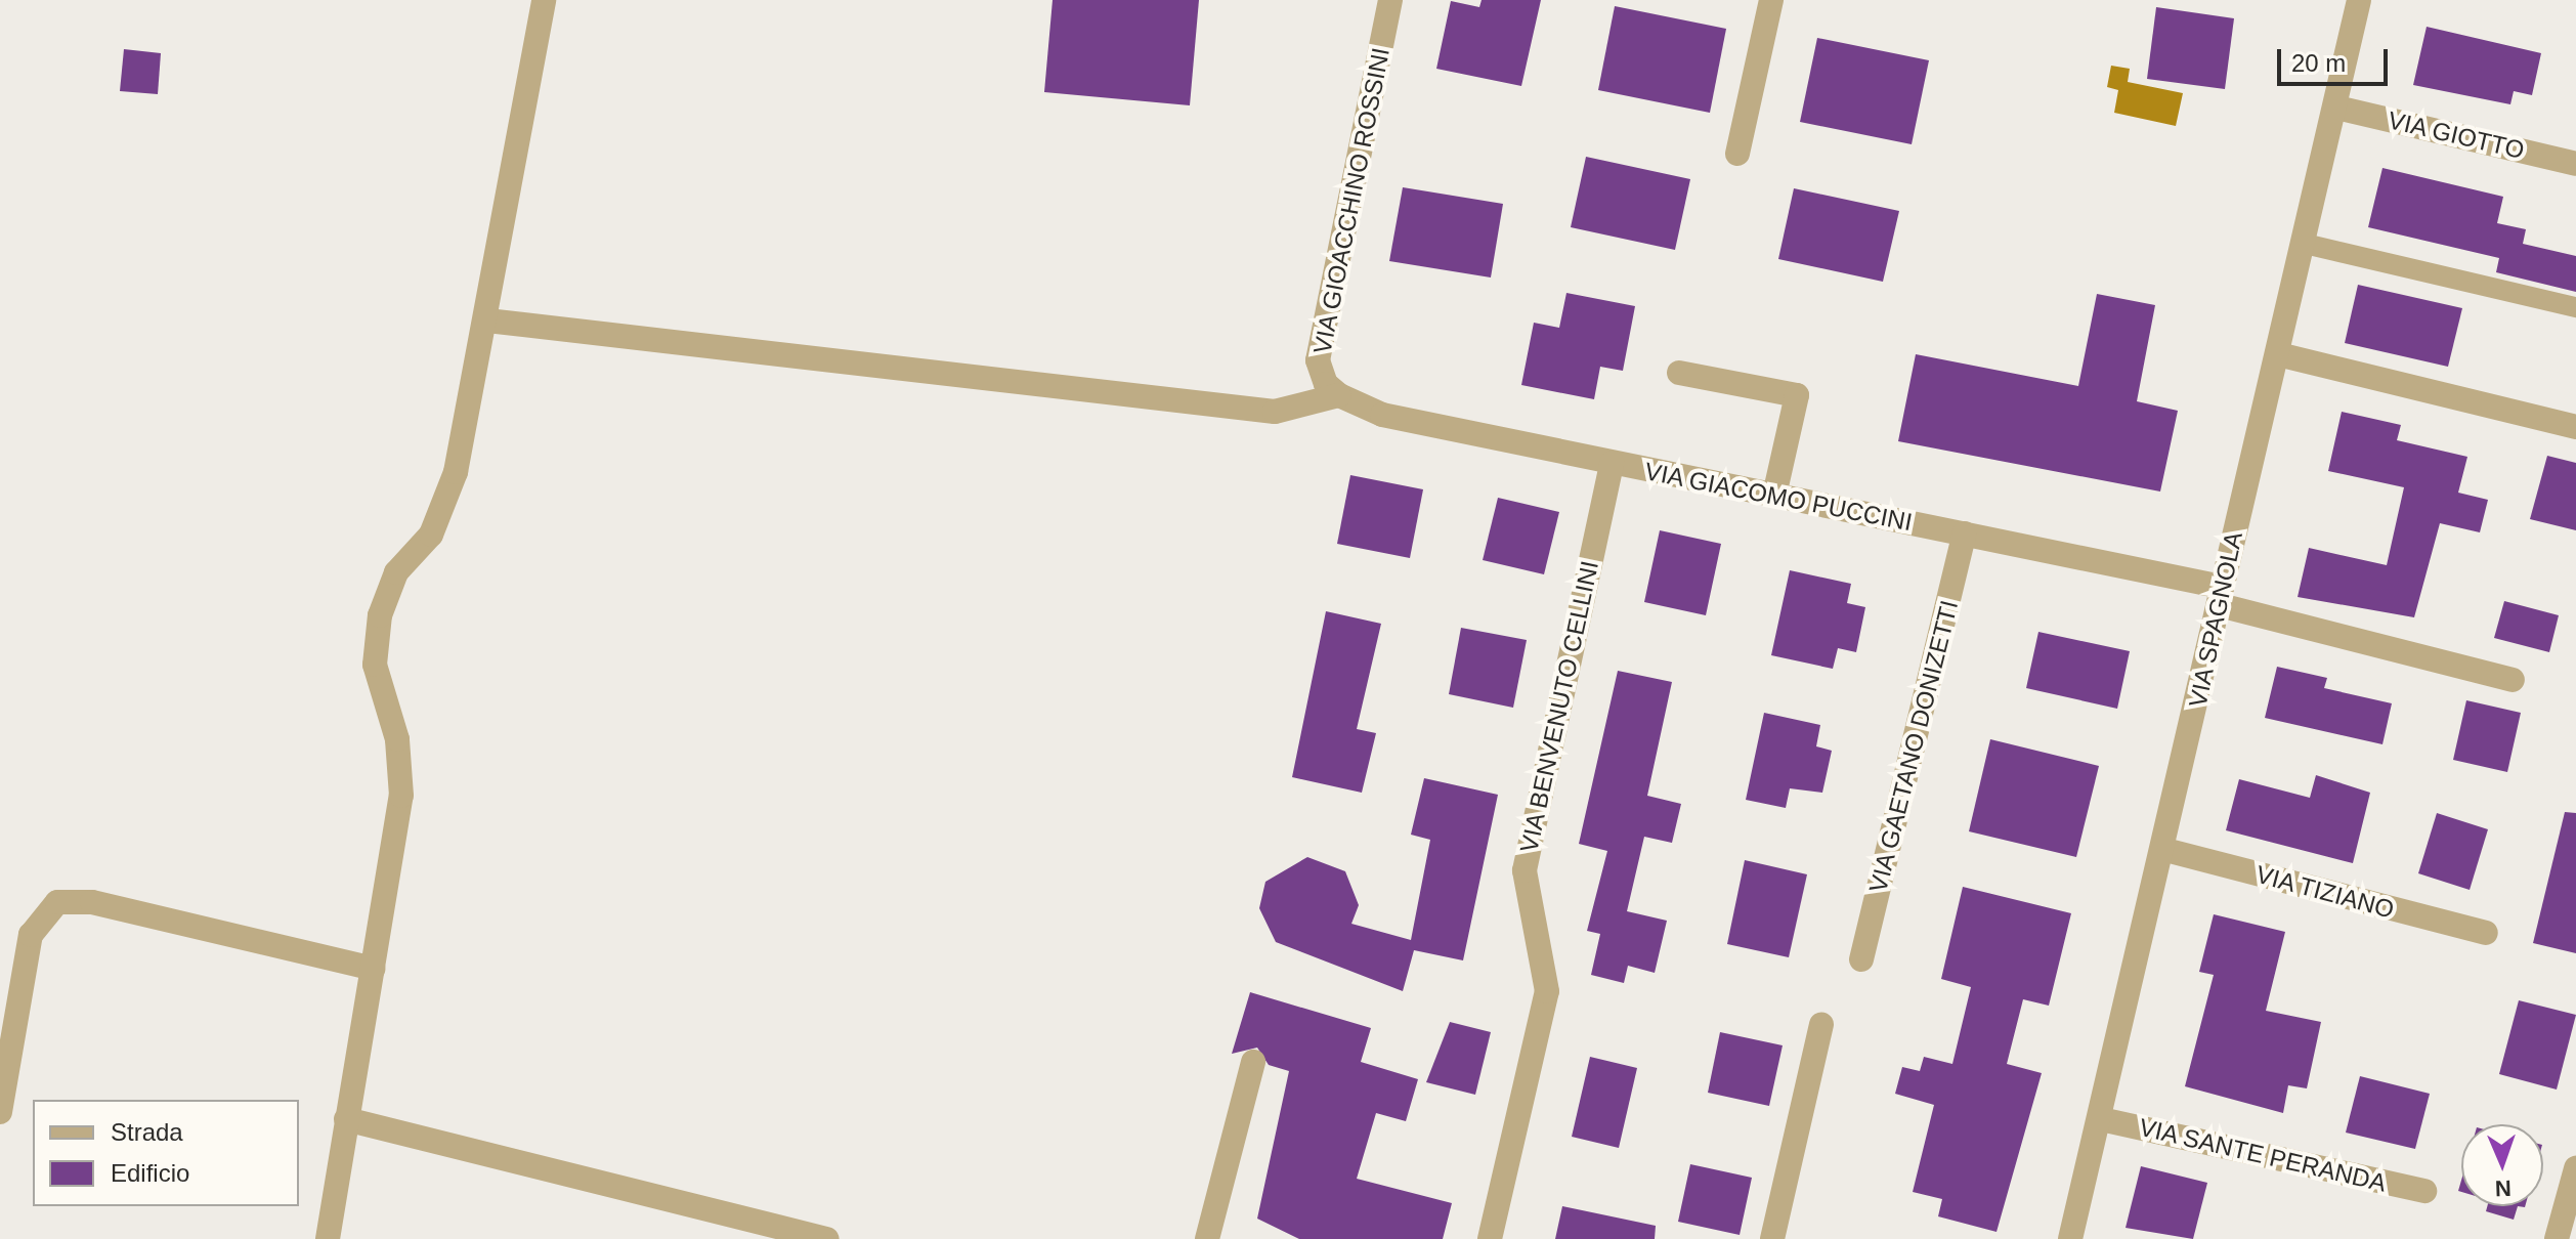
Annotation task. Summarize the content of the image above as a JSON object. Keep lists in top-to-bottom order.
{
  "streets": {
    "street": [
      "VIA GIOTTO",
      "VIA GIOACCHINO ROSSINI",
      "VIA GIACOMO PUCCINI",
      "VIA SPAGNOLA",
      "VIA BENVENUTO CELLINI",
      "VIA GAETANO DONIZETTI",
      "VIA TIZIANO",
      "VIA SANTE PERANDA"
    ]
  },
  "crossings": [
    ["VIA GIOTTO", "VIA SPAGNOLA"],
    ["VIA GIOACCHINO ROSSINI", "VIA GIACOMO PUCCINI"],
    ["VIA GIACOMO PUCCINI", "VIA SPAGNOLA"],
    ["VIA GIACOMO PUCCINI", "VIA BENVENUTO CELLINI"],
    ["VIA GIACOMO PUCCINI", "VIA GAETANO DONIZETTI"],
    ["VIA SPAGNOLA", "VIA TIZIANO"],
    ["VIA SPAGNOLA", "VIA SANTE PERANDA"]
  ],
  "legend": ["Strada", "Edificio"],
  "scale_bar": "20 m",
  "north": "bottom"
}
